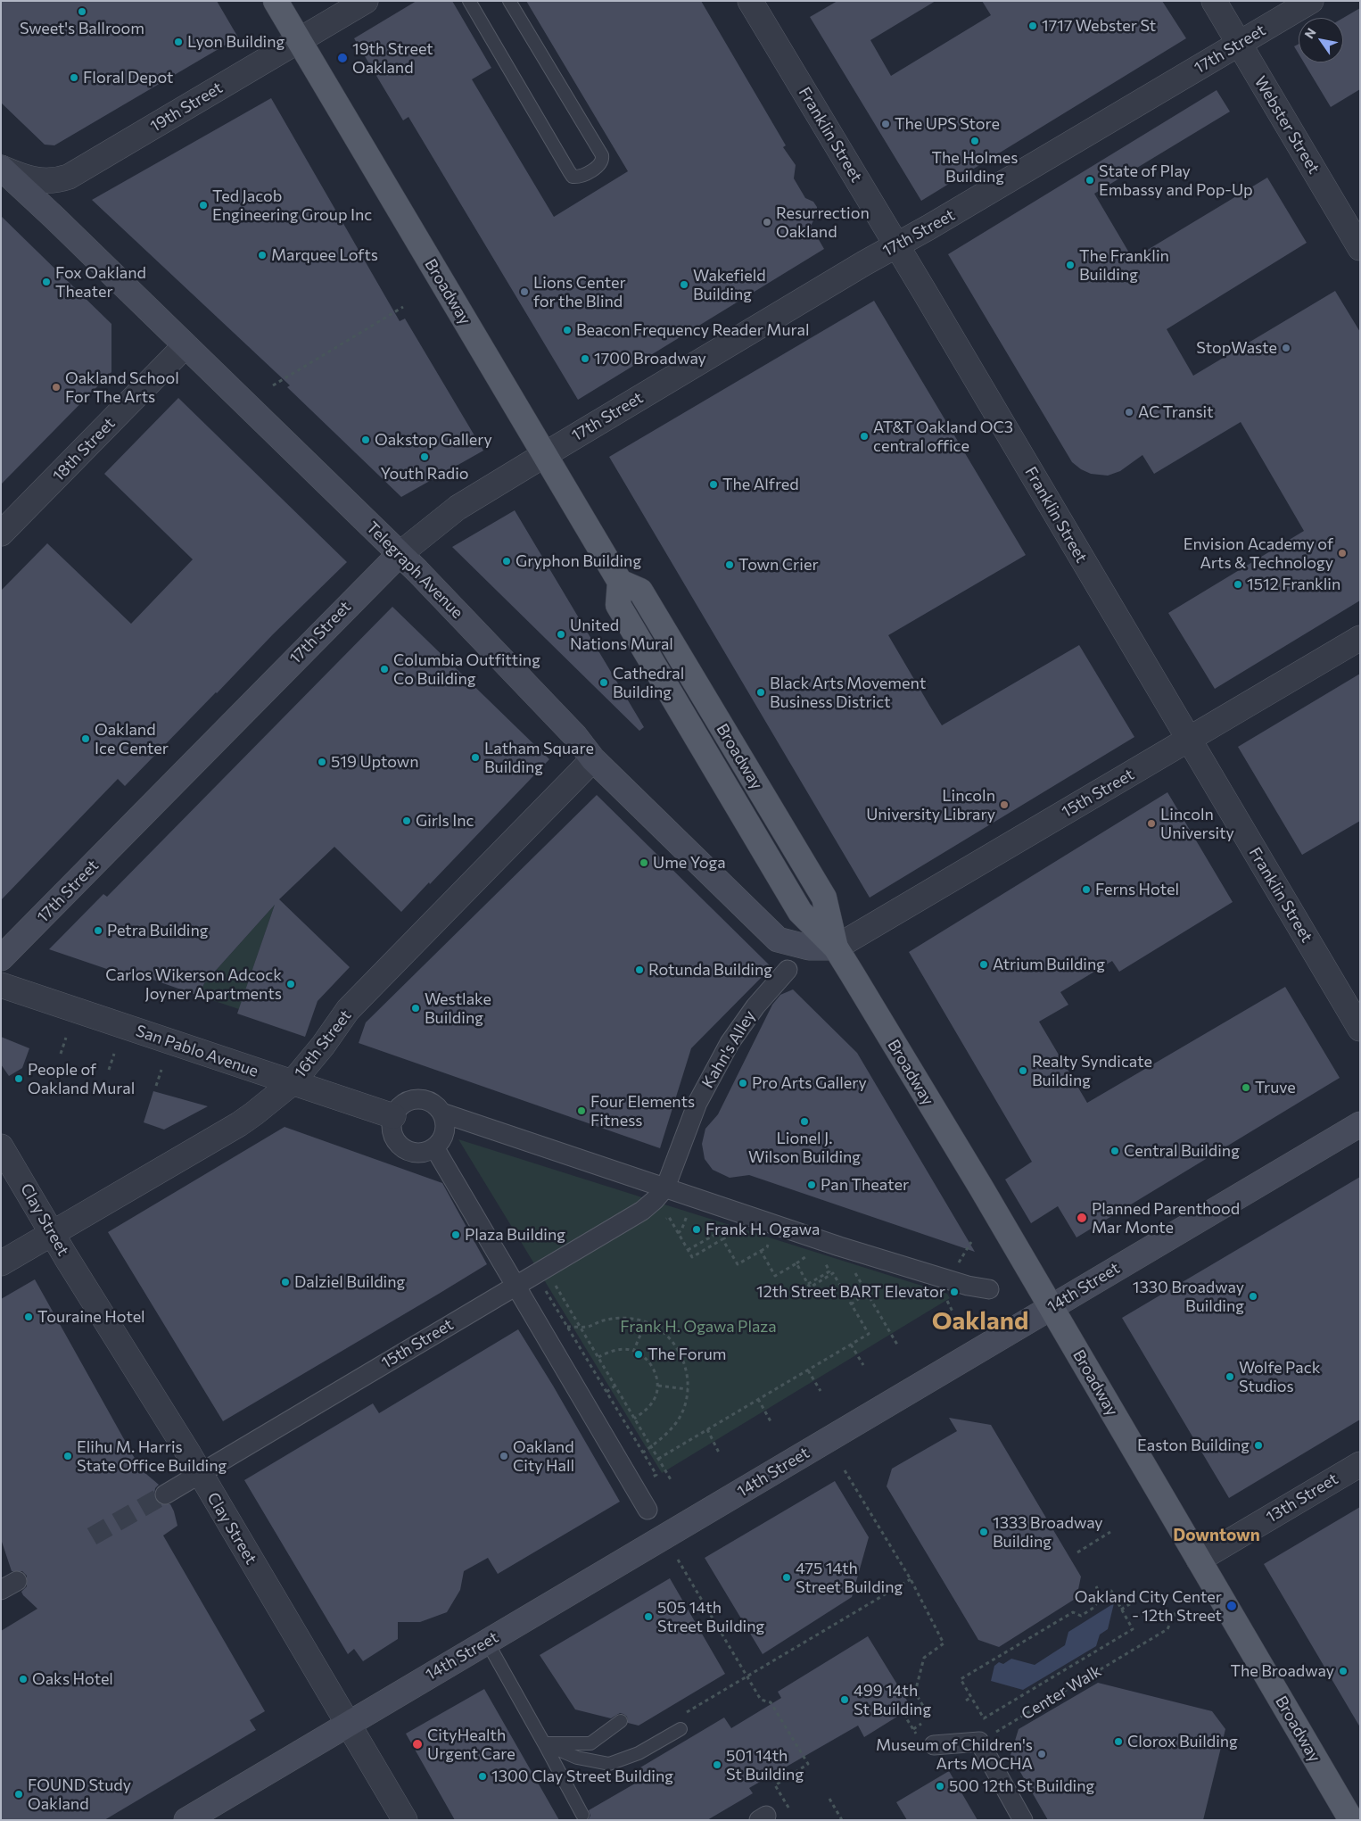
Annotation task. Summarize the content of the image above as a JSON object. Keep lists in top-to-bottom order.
{
  "streets": {
    "main road": [
      "17th Street",
      "Broadway",
      "Telegraph Avenue",
      "14th Street"
    ],
    "street": [
      "19th Street",
      "Webster Street",
      "Franklin Street",
      "18th Street",
      "15th Street",
      "16th Street",
      "Kahn's Alley",
      "San Pablo Avenue",
      "Clay Street",
      "13th Street"
    ],
    "path": ["Center Walk"]
  },
  "crossings": [
    ["17th Street", "Webster Street"],
    ["17th Street", "Franklin Street"],
    ["17th Street", "Broadway"],
    ["17th Street", "Telegraph Avenue"],
    ["19th Street", "Broadway"],
    ["19th Street", "Telegraph Avenue"],
    ["Franklin Street", "15th Street"],
    ["Broadway", "Telegraph Avenue"],
    ["Broadway", "15th Street"],
    ["Broadway", "14th Street"],
    ["Broadway", "13th Street"],
    ["18th Street", "Telegraph Avenue"],
    ["Telegraph Avenue", "15th Street"],
    ["Telegraph Avenue", "16th Street"],
    ["15th Street", "Kahn's Alley"],
    ["15th Street", "Clay Street"],
    ["16th Street", "San Pablo Avenue"],
    ["16th Street", "Clay Street"],
    ["Clay Street", "14th Street"]
  ],
  "districts": ["Oakland", "Downtown"],
  "parks": ["Frank H. Ogawa Plaza"],
  "places": [
    "Sweet's Ballroom",
    "1717 Webster St",
    "Lyon Building",
    "19th Street Oakland",
    "Floral Depot",
    "The UPS Store",
    "The Holmes Building",
    "State of Play Embassy and Pop-Up",
    "Ted Jacob Engineering Group Inc",
    "Resurrection Oakland",
    "Marquee Lofts",
    "The Franklin Building",
    "Fox Oakland Theater",
    "Wakefield Building",
    "Lions Center for the Blind",
    "Beacon Frequency Reader Mural",
    "StopWaste",
    "1700 Broadway",
    "Oakland School For The Arts",
    "AC Transit",
    "AT&T Oakland OC3 central office",
    "Oakstop Gallery",
    "Youth Radio",
    "The Alfred",
    "Envision Academy of Arts & Technology",
    "Gryphon Building",
    "Town Crier",
    "1512 Franklin",
    "United Nations Mural",
    "Columbia Outfitting Co Building",
    "Cathedral Building",
    "Black Arts Movement Business District",
    "Oakland Ice Center",
    "Latham Square Building",
    "519 Uptown",
    "Lincoln University Library",
    "Girls Inc",
    "Lincoln University",
    "Ume Yoga",
    "Ferns Hotel",
    "Petra Building",
    "Atrium Building",
    "Rotunda Building",
    "Carlos Wikerson Adcock Joyner Apartments",
    "Westlake Building",
    "Realty Syndicate Building",
    "People of Oakland Mural",
    "Pro Arts Gallery",
    "Truve",
    "Four Elements Fitness",
    "Lionel J. Wilson Building",
    "Central Building",
    "Pan Theater",
    "Planned Parenthood Mar Monte",
    "Frank H. Ogawa",
    "Plaza Building",
    "Dalziel Building",
    "12th Street BART Elevator",
    "1330 Broadway Building",
    "Touraine Hotel",
    "The Forum",
    "Wolfe Pack Studios",
    "Easton Building",
    "Elihu M. Harris State Office Building",
    "Oakland City Hall",
    "1333 Broadway Building",
    "475 14th Street Building",
    "Oakland City Center - 12th Street",
    "505 14th Street Building",
    "The Broadway",
    "Oaks Hotel",
    "499 14th St Building",
    "Clorox Building",
    "CityHealth Urgent Care",
    "Museum of Children's Arts MOCHA",
    "501 14th St Building",
    "1300 Clay Street Building",
    "500 12th St Building",
    "FOUND Study Oakland"
  ],
  "north": "top left"
}
